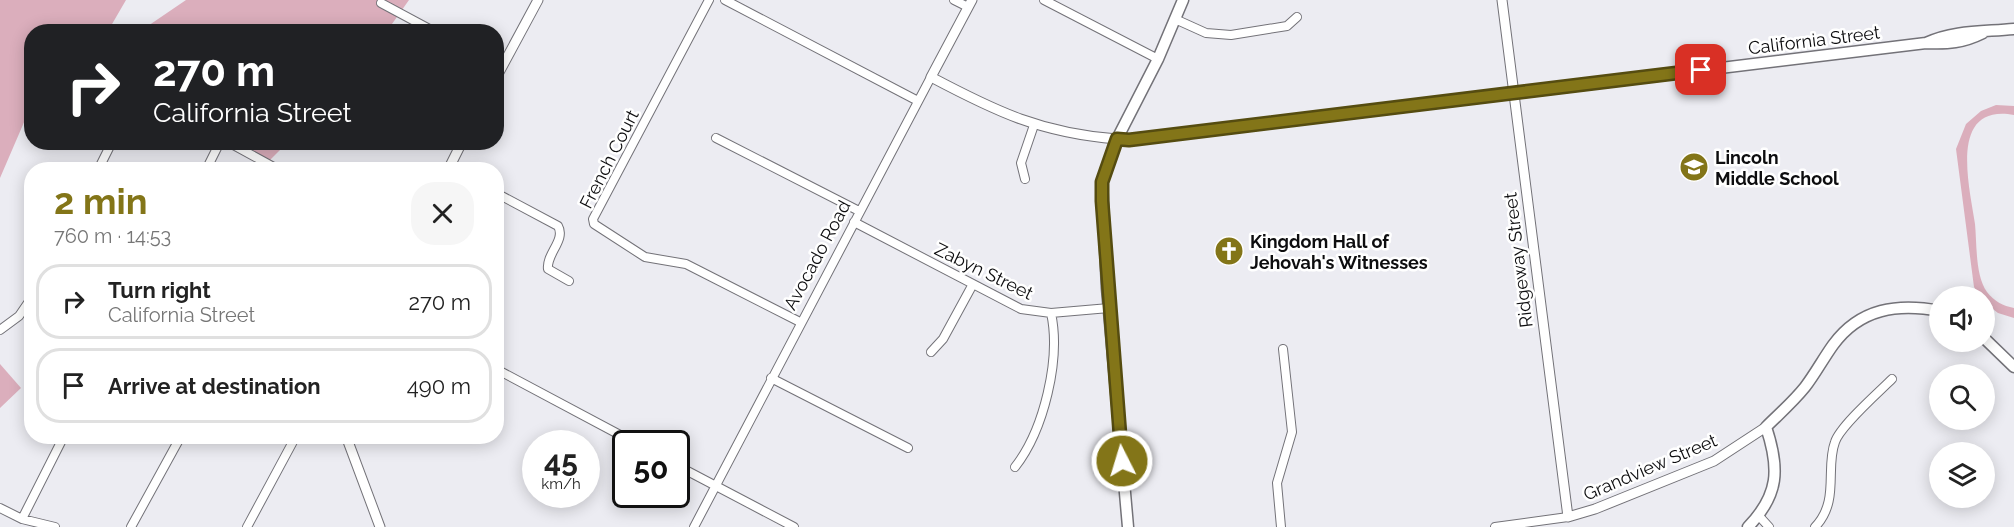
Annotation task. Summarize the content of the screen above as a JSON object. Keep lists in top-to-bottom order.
{
  "streets": {
    "main road": ["California Street", "Grandview Street"],
    "street": [
      "French Court",
      "Avocado Road",
      "Ridgeway Street",
      "Zabyn Street"
    ]
  },
  "crossings": [
    ["California Street", "Avocado Road"],
    ["California Street", "Ridgeway Street"],
    ["French Court", "Avocado Road"],
    ["Avocado Road", "Zabyn Street"],
    ["Ridgeway Street", "Grandview Street"]
  ],
  "places": {
    "school or university": ["Lincoln Middle School"],
    "church": ["Kingdom Hall of Jehovah's Witnesses"]
  },
  "page": {
    "turn": ["270 m", "California Street"],
    "heading": ["2 min", "760 m · 14:53"],
    "list": [
      {
        "name": "Turn right",
        "note": "California Street",
        "value": "270 m"
      },
      {
        "name": "Arrive at destination",
        "value": "490 m"
      }
    ],
    "speed": "45 km/h",
    "limit": "50"
  }
}
